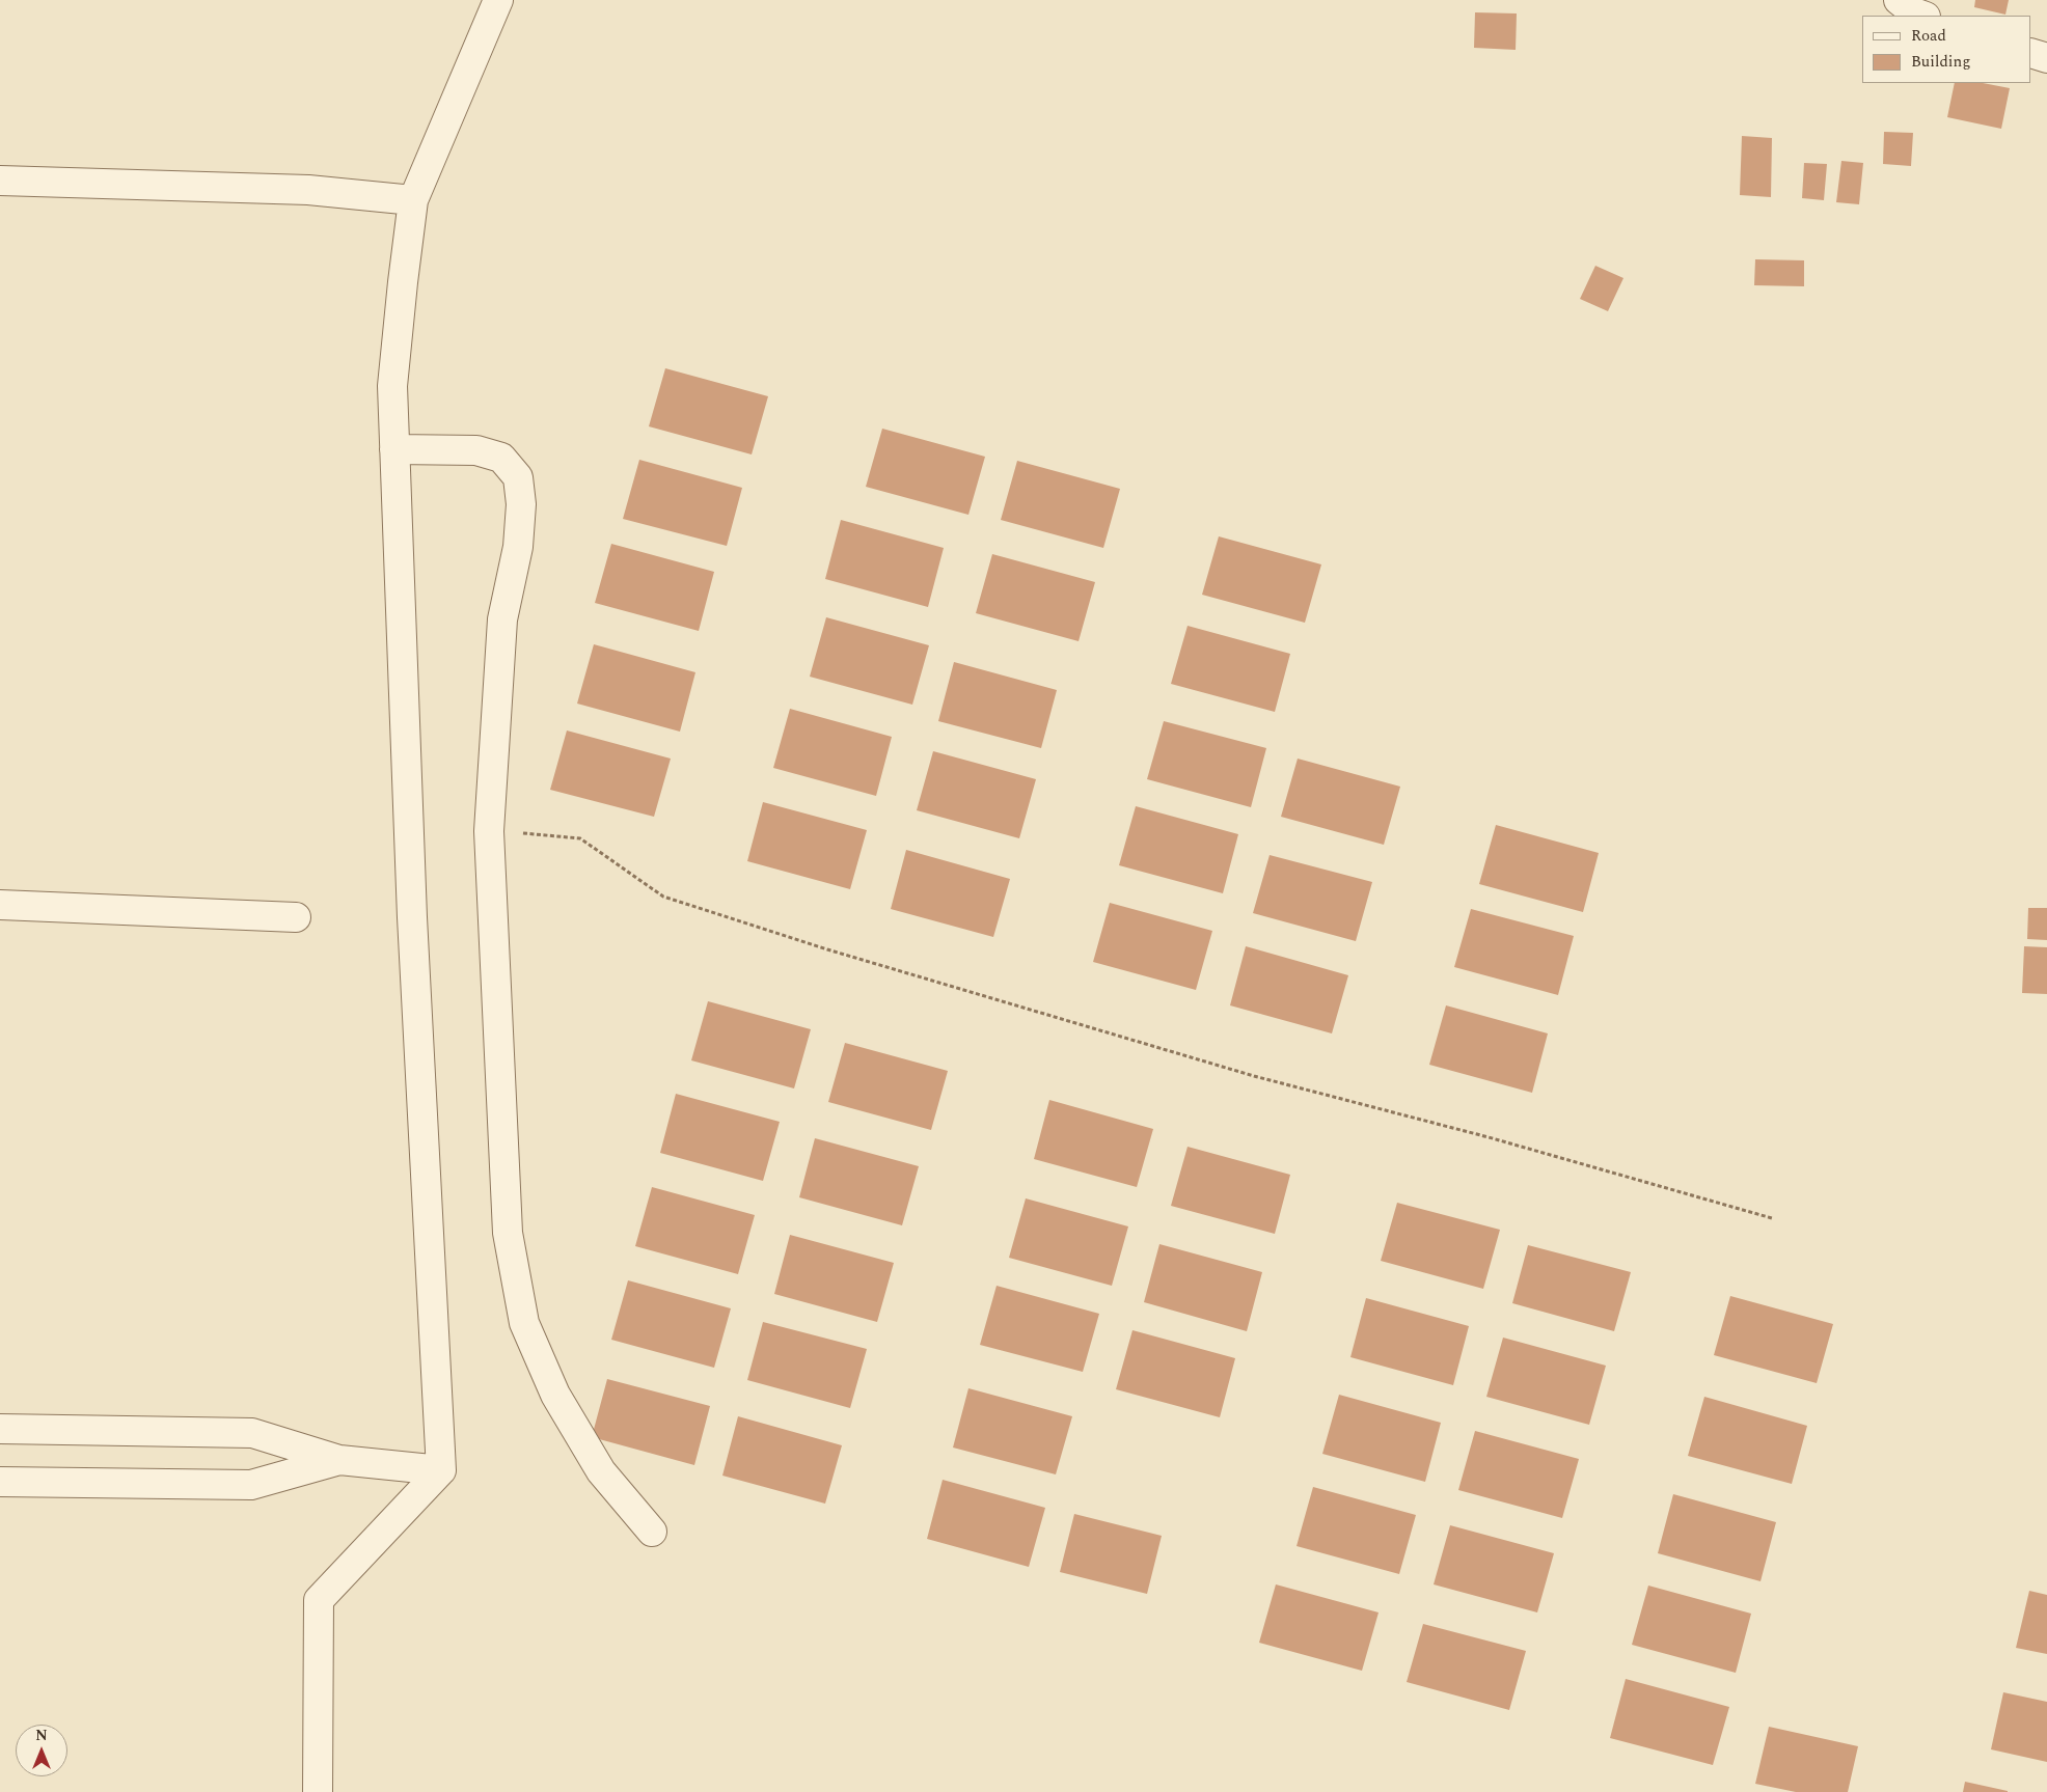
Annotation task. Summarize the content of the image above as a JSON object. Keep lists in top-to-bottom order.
{
  "legend": ["Road", "Building"],
  "north": "top"
}
